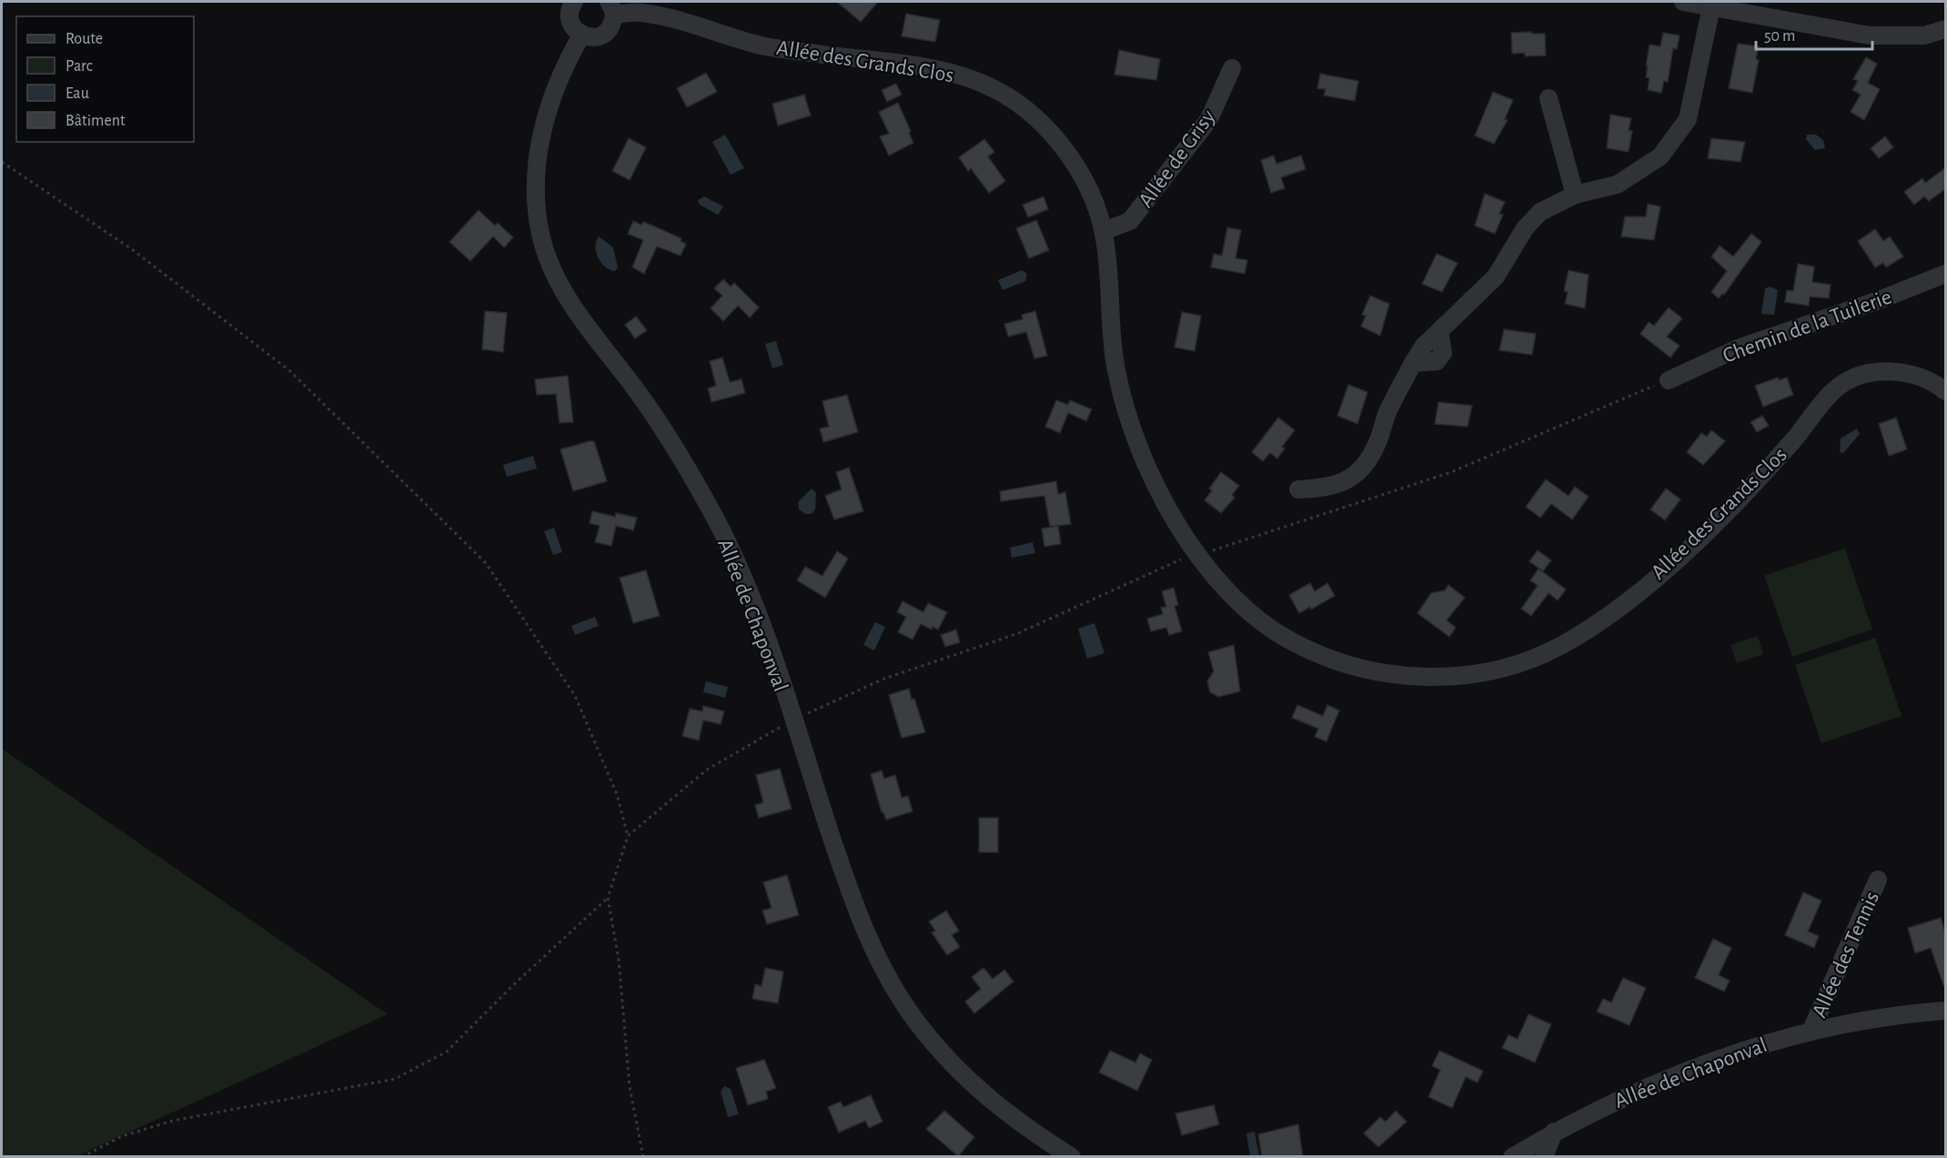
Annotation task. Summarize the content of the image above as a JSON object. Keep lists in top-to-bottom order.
{
  "streets": {
    "street": [
      "Allée des Grands Clos",
      "Allée de Grisy",
      "Chemin de la Tuilerie",
      "Allée de Chaponval",
      "Allée des Tennis"
    ]
  },
  "crossings": [
    ["Allée des Grands Clos", "Allée de Grisy"],
    ["Allée de Chaponval", "Allée des Tennis"]
  ],
  "legend": [
    "Route",
    "Parc",
    "Eau",
    "Bâtiment"
  ],
  "scale_bar": "50 m"
}
